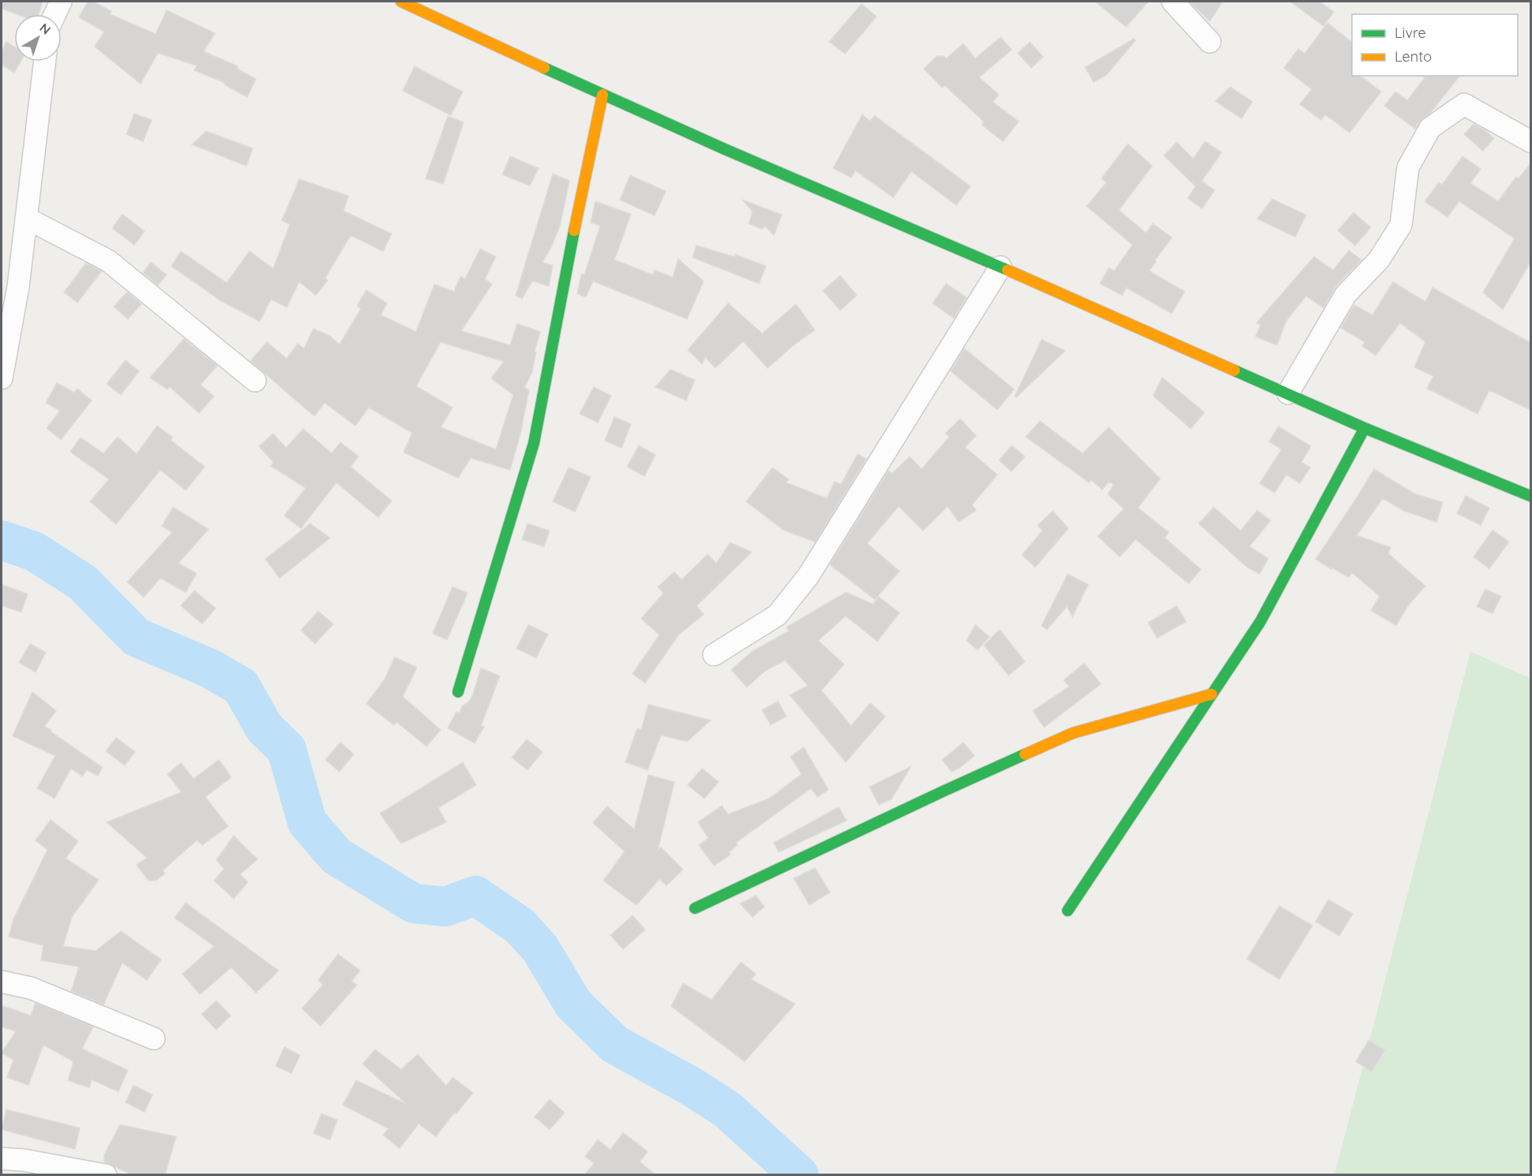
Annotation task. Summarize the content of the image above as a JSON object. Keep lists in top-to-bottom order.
{
  "legend": ["Livre", "Lento"],
  "north": "top right"
}
